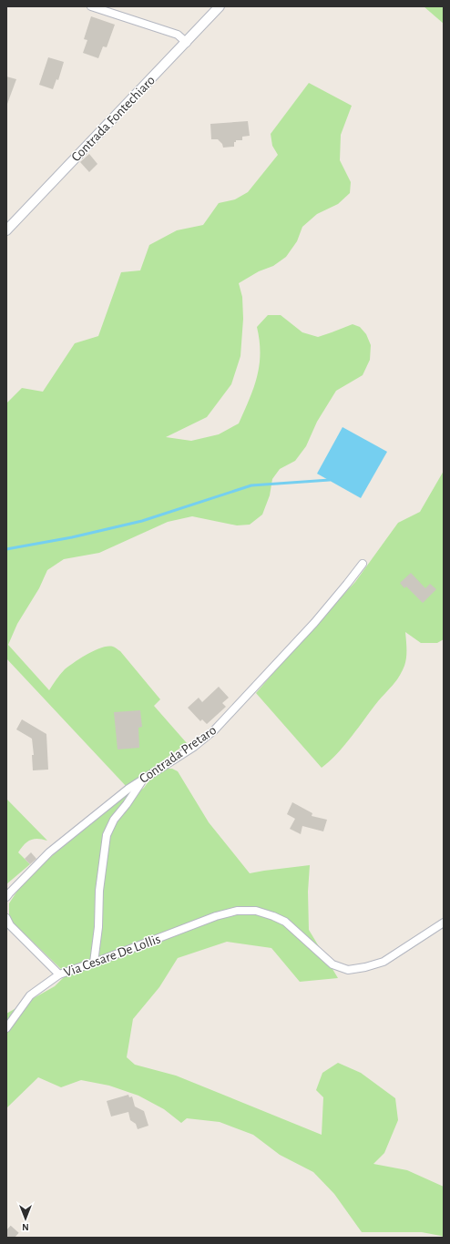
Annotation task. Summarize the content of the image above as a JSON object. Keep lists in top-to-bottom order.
{
  "streets": {
    "street": ["Contrada Fontechiaro", "Contrada Pretaro", "Via Cesare De Lollis"]
  },
  "north": "bottom"
}
